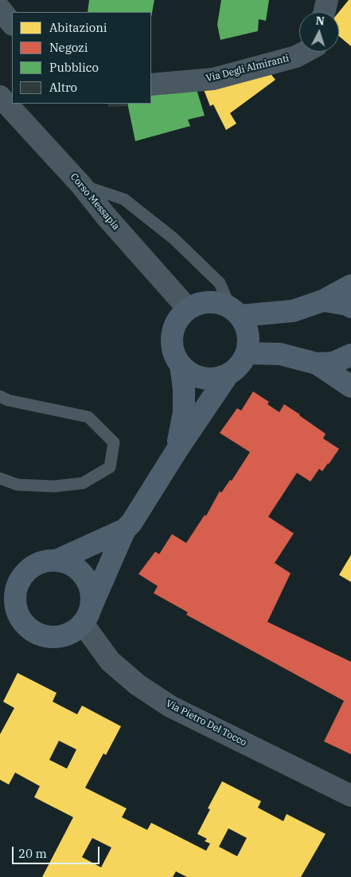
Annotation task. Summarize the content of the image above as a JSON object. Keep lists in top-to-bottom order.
{
  "streets": {
    "street": ["Via Degli Almiranti", "Corso Messapia", "Via Pietro Del Tocco"]
  },
  "legend": [
    "Abitazioni",
    "Negozi",
    "Pubblico",
    "Altro"
  ],
  "scale_bar": "20 m",
  "north": "top"
}
